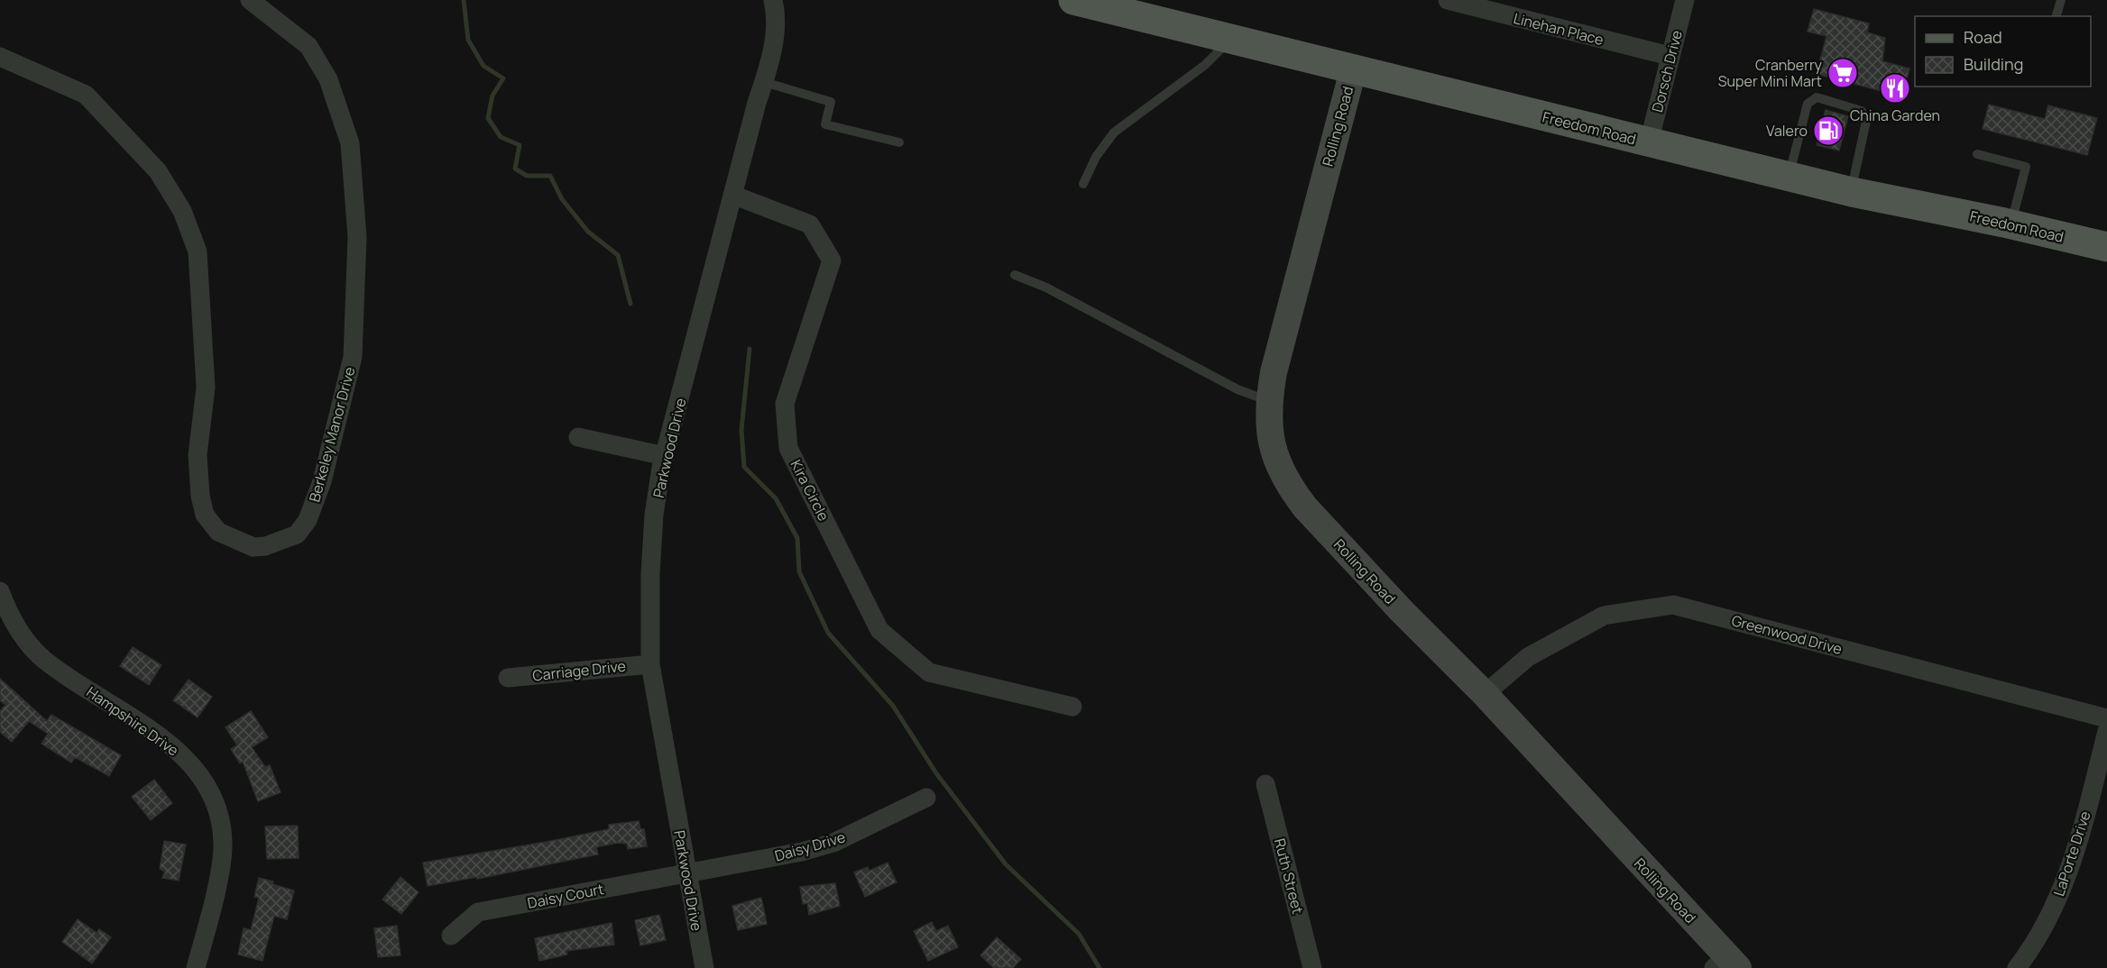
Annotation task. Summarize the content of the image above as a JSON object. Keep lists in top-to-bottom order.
{
  "streets": {
    "main road": ["Freedom Road"],
    "street": [
      "Linehan Place",
      "Dorsch Drive",
      "Rolling Road",
      "Berkeley Manor Drive",
      "Parkwood Drive",
      "Kira Circle",
      "Greenwood Drive",
      "Carriage Drive",
      "Hampshire Drive",
      "Daisy Drive",
      "LaPorte Drive",
      "Ruth Street",
      "Daisy Court"
    ]
  },
  "crossings": [
    ["Linehan Place", "Dorsch Drive"],
    ["Dorsch Drive", "Freedom Road"],
    ["Rolling Road", "Freedom Road"],
    ["Rolling Road", "Greenwood Drive"],
    ["Parkwood Drive", "Kira Circle"],
    ["Parkwood Drive", "Carriage Drive"],
    ["Parkwood Drive", "Daisy Drive"],
    ["Parkwood Drive", "Daisy Court"],
    ["Daisy Drive", "Daisy Court"]
  ],
  "places": {
    "supermarket": ["Cranberry Super Mini Mart"],
    "restaurant": ["China Garden"],
    "fuel station": ["Valero"]
  },
  "legend": ["Road", "Building"]
}
